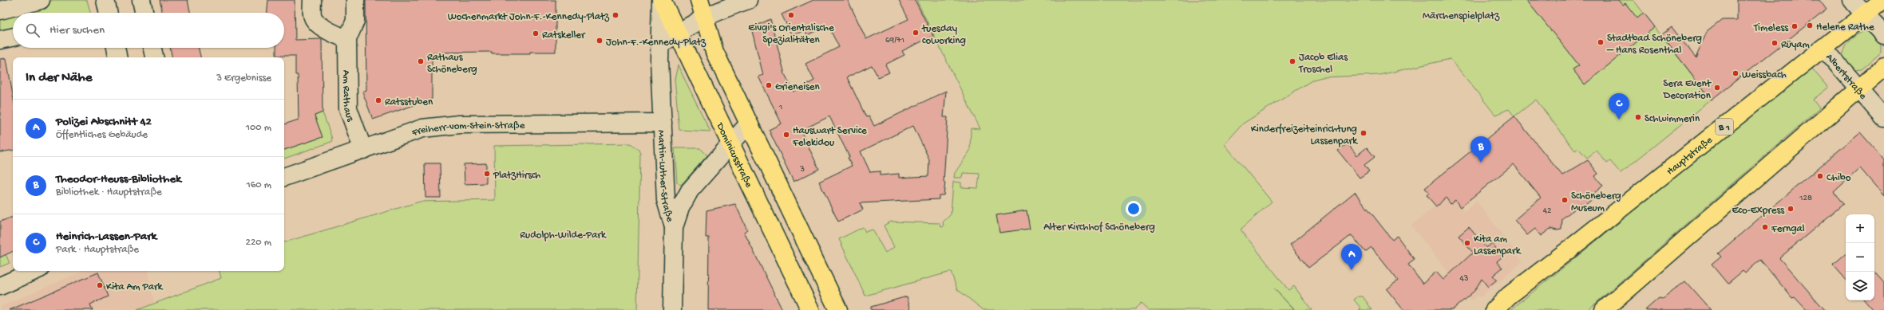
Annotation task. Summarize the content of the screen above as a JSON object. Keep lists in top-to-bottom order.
{
  "streets": {
    "main road": ["B 1", "Dominicusstraße", "Hauptstraße"],
    "street": [
      "Albertstraße",
      "Am Rathaus",
      "Freiherr-vom-Stein-Straße",
      "Martin-Luther-Straße"
    ]
  },
  "crossings": [
    ["Albertstraße", "Hauptstraße"],
    ["Am Rathaus", "Freiherr-vom-Stein-Straße"],
    ["Freiherr-vom-Stein-Straße", "Martin-Luther-Straße"],
    ["Dominicusstraße", "Martin-Luther-Straße"]
  ],
  "parks": ["Märchenspielplatz", "Alter Kirchhof Schöneberg", "Rudolph-Wilde-Park"],
  "places": [
    "Wochenmarkt John-F.-Kennedy-Platz",
    "Eivgi's Orientalische Spezialitäten",
    "Helene Rathe",
    "Timeless",
    "tuesday coworking",
    "Ratskeller",
    "John-F.-Kennedy-Platz",
    "Stadtbad Schöneberg – Hans Rosenthal",
    "Rüyam",
    "Rathaus Schöneberg",
    "Jacob Elias Troschel",
    "Weissbach",
    "Grieneisen",
    "Sera Event Decoration",
    "Ratsstuben",
    "Schwimmerin",
    "Kinderfreizeiteinrichtung Lassenpark",
    "Hauswart Service Felekidou",
    "PlatzHirsch",
    "Chibo",
    "Schöneberg Museum",
    "Eco-Express",
    "Ferngal",
    "Kita am Lassenpark",
    "Kita Am Park"
  ],
  "house_numbers": [
    "69/71",
    "1",
    "3",
    "128",
    "42",
    "43"
  ],
  "page": {
    "search": "Hier suchen",
    "heading": ["In der Nähe", "3 Ergebnisse"],
    "pins": ["C", "B", "A"],
    "list": [
      {
        "mark": "A",
        "name": "Polizei Abschnitt 42",
        "note": "Öffentliches Gebäude",
        "value": "100 m"
      },
      {
        "mark": "B",
        "name": "Theodor-Heuss-Bibliothek",
        "note": "Bibliothek · Hauptstraße",
        "value": "160 m"
      },
      {
        "mark": "C",
        "name": "Heinrich-Lassen-Park",
        "note": "Park · Hauptstraße",
        "value": "220 m"
      }
    ],
    "map_buttons": ["+", "−"]
  }
}
